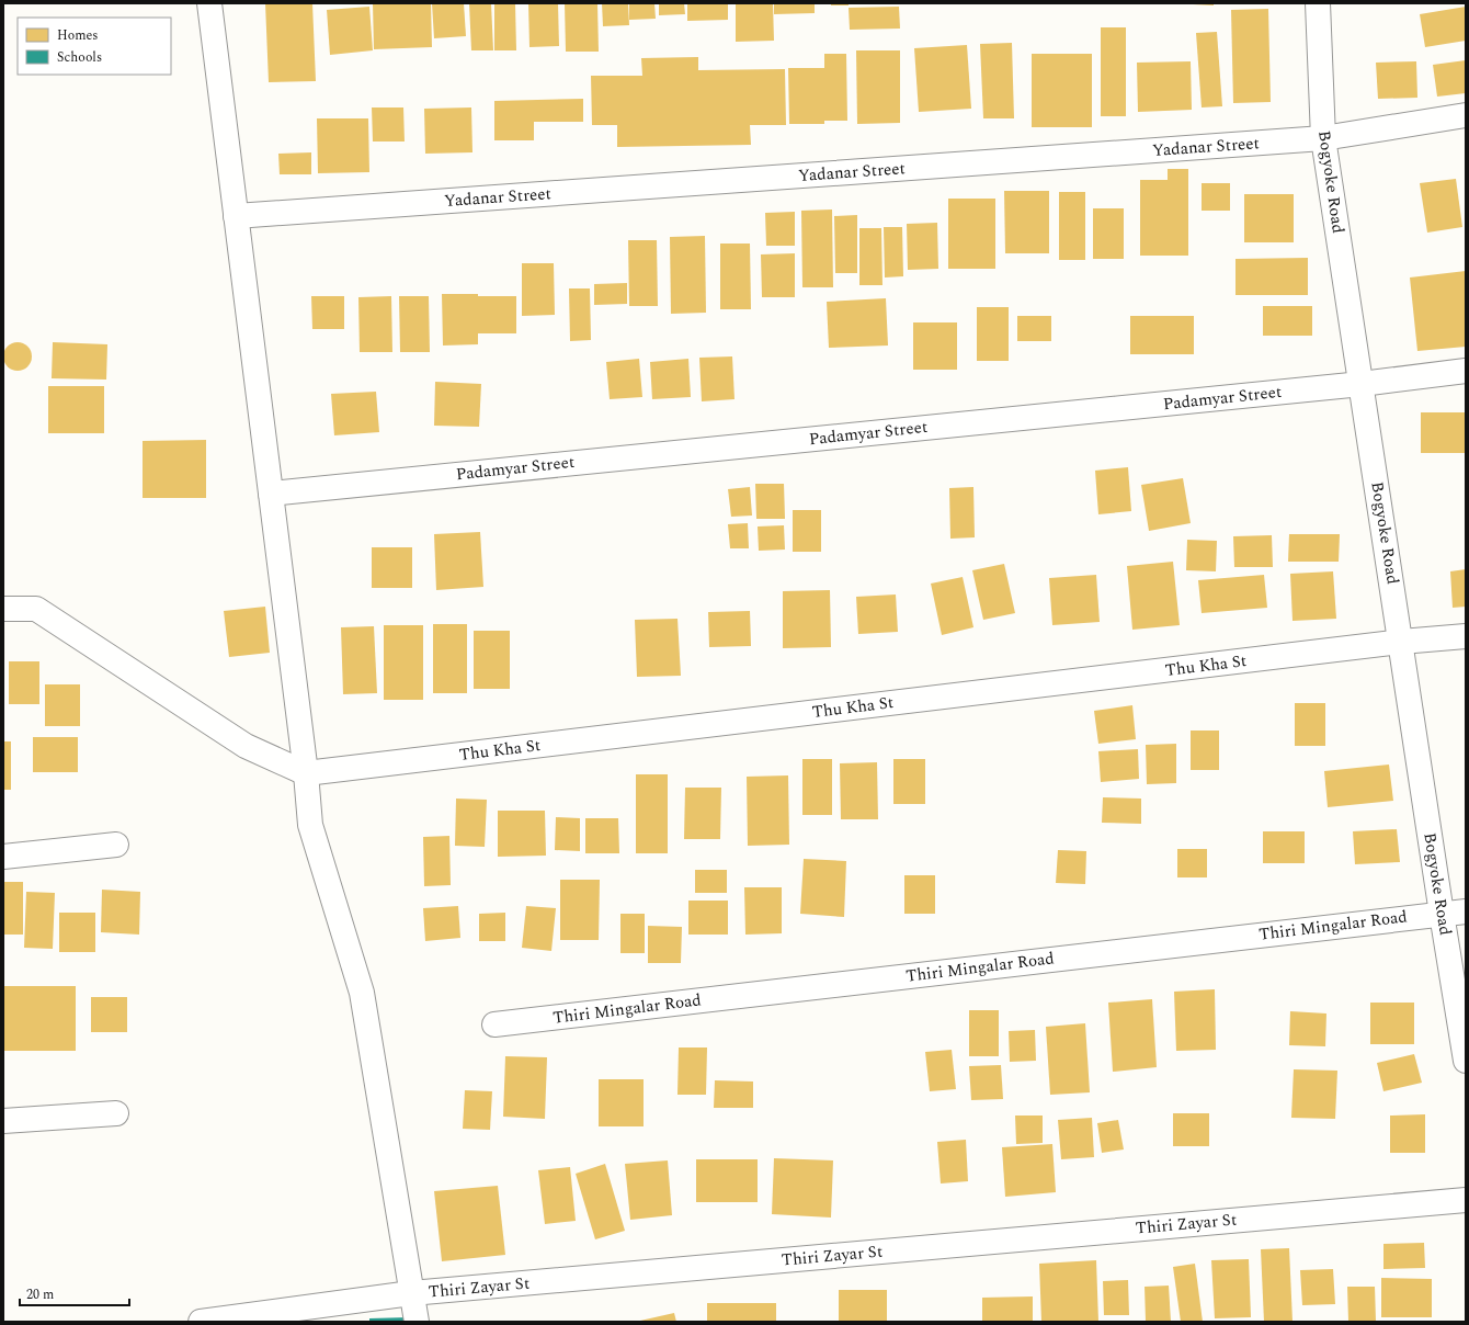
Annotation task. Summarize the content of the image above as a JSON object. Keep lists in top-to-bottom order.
{
  "streets": {
    "street": [
      "Yadanar Street",
      "Bogyoke Road",
      "Padamyar Street",
      "Thu Kha St",
      "Thiri Mingalar Road",
      "Thiri Zayar St"
    ]
  },
  "crossings": [
    ["Yadanar Street", "Bogyoke Road"],
    ["Bogyoke Road", "Padamyar Street"],
    ["Bogyoke Road", "Thu Kha St"],
    ["Bogyoke Road", "Thiri Mingalar Road"]
  ],
  "legend": ["Homes", "Schools"],
  "scale_bar": "20 m"
}
